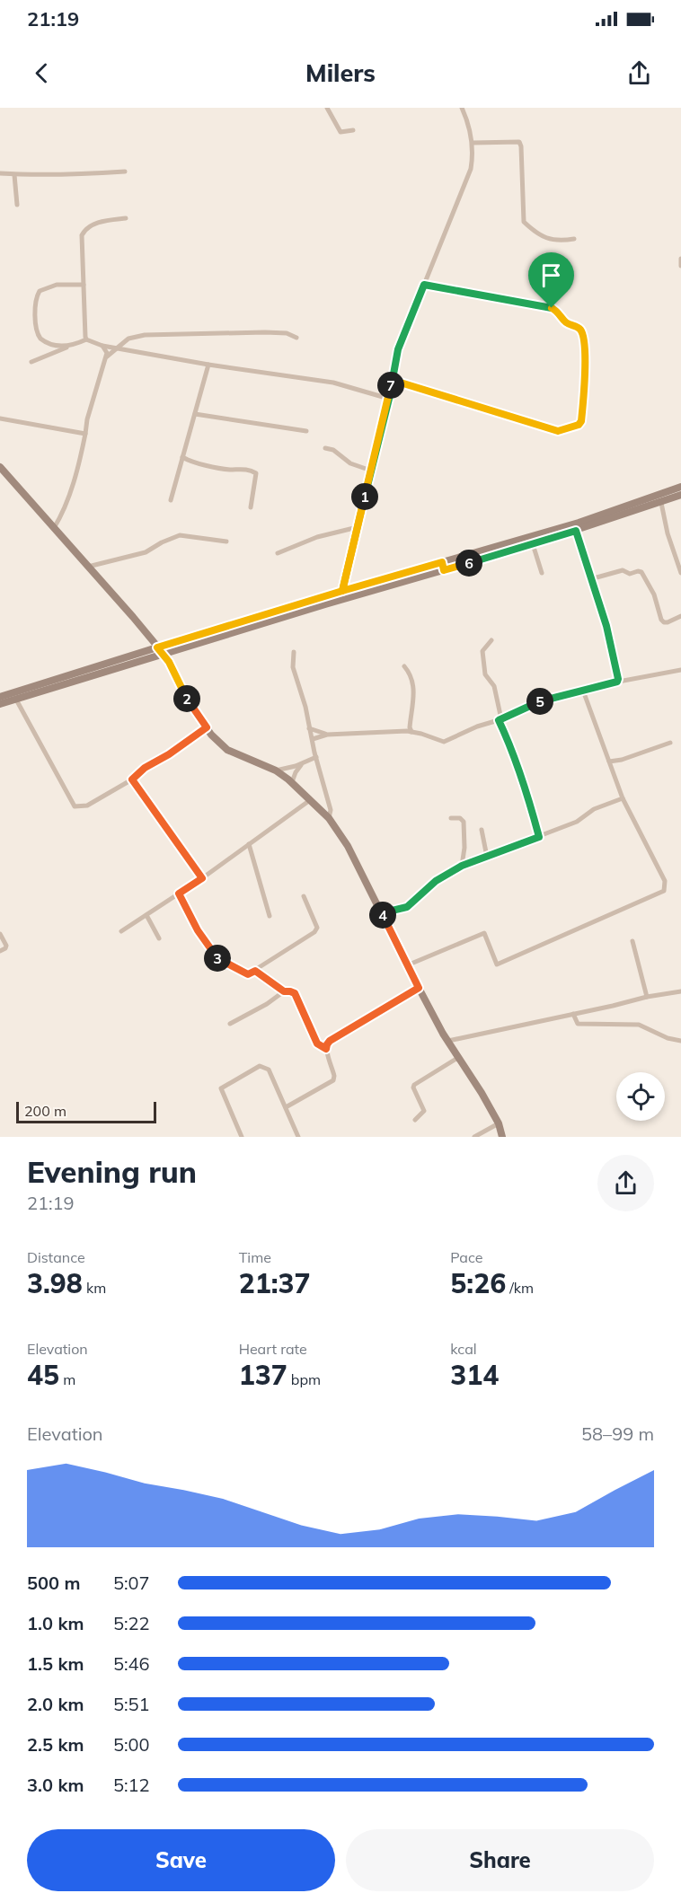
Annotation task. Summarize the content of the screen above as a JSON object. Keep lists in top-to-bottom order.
{
  "scale_bar": "200 m",
  "page": {
    "status": "21:19",
    "header": "Milers",
    "pins": [
      "7",
      "1",
      "6",
      "2",
      "5",
      "4",
      "3"
    ],
    "scale": "200 m",
    "heading": ["Evening run", "21:19"],
    "stats": [
      ["Distance", "3.98 km"],
      ["Time", "21:37"],
      ["Pace", "5:26 /km"],
      ["Elevation", "45 m"],
      ["Heart rate", "137 bpm"],
      ["kcal", "314"]
    ],
    "chart": ["Elevation", "58–99 m"],
    "list": [
      {
        "name": "500 m",
        "note": "5:07"
      },
      {
        "name": "1.0 km",
        "note": "5:22"
      },
      {
        "name": "1.5 km",
        "note": "5:46"
      },
      {
        "name": "2.0 km",
        "note": "5:51"
      },
      {
        "name": "2.5 km",
        "note": "5:00"
      },
      {
        "name": "3.0 km",
        "note": "5:12"
      }
    ],
    "buttons": ["Save", "Share"]
  }
}
